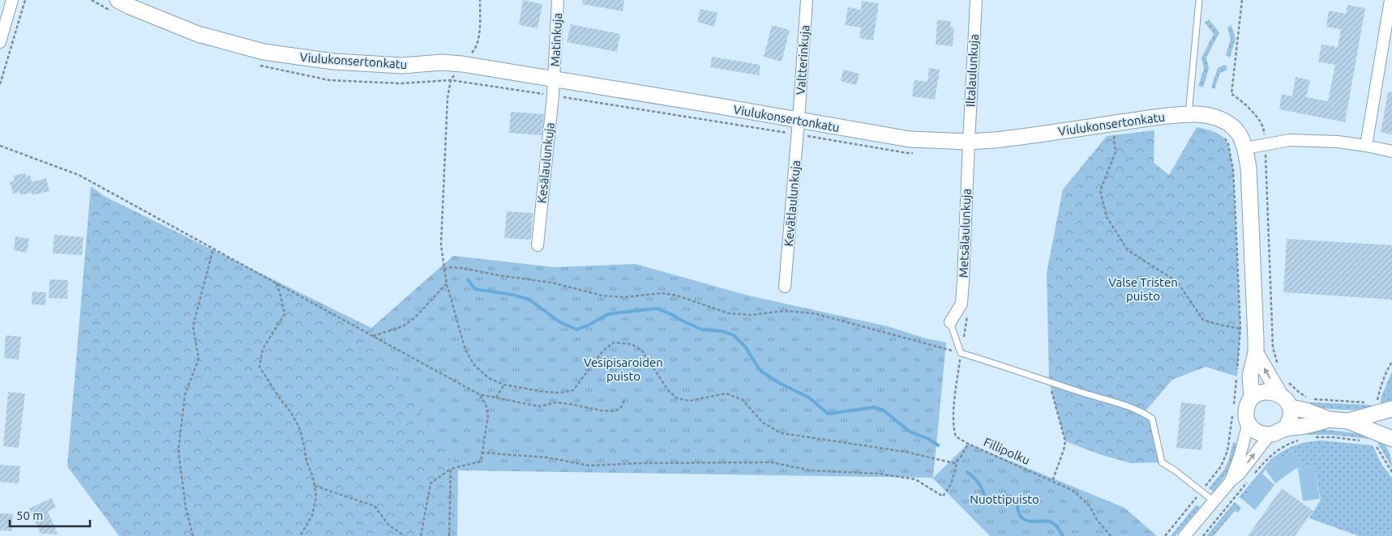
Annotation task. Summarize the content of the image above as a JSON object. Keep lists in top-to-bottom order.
{
  "streets": {
    "street": [
      "Matinkuja",
      "Valtterinkuja",
      "Viulukonsertonkatu",
      "Iltalaulunkuja",
      "Kesälaulunkuja",
      "Kevätlaulunkuja",
      "Metsälaulunkuja"
    ],
    "path": ["Fillipolku"]
  },
  "crossings": [
    ["Matinkuja", "Viulukonsertonkatu"],
    ["Matinkuja", "Kesälaulunkuja"],
    ["Valtterinkuja", "Viulukonsertonkatu"],
    ["Valtterinkuja", "Kevätlaulunkuja"],
    ["Viulukonsertonkatu", "Iltalaulunkuja"],
    ["Viulukonsertonkatu", "Kesälaulunkuja"],
    ["Viulukonsertonkatu", "Kevätlaulunkuja"],
    ["Viulukonsertonkatu", "Metsälaulunkuja"],
    ["Iltalaulunkuja", "Metsälaulunkuja"]
  ],
  "parks": ["Valse Tristen puisto", "Vesipisaroiden puisto", "Nuottipuisto"],
  "scale_bar": "50 m"
}
